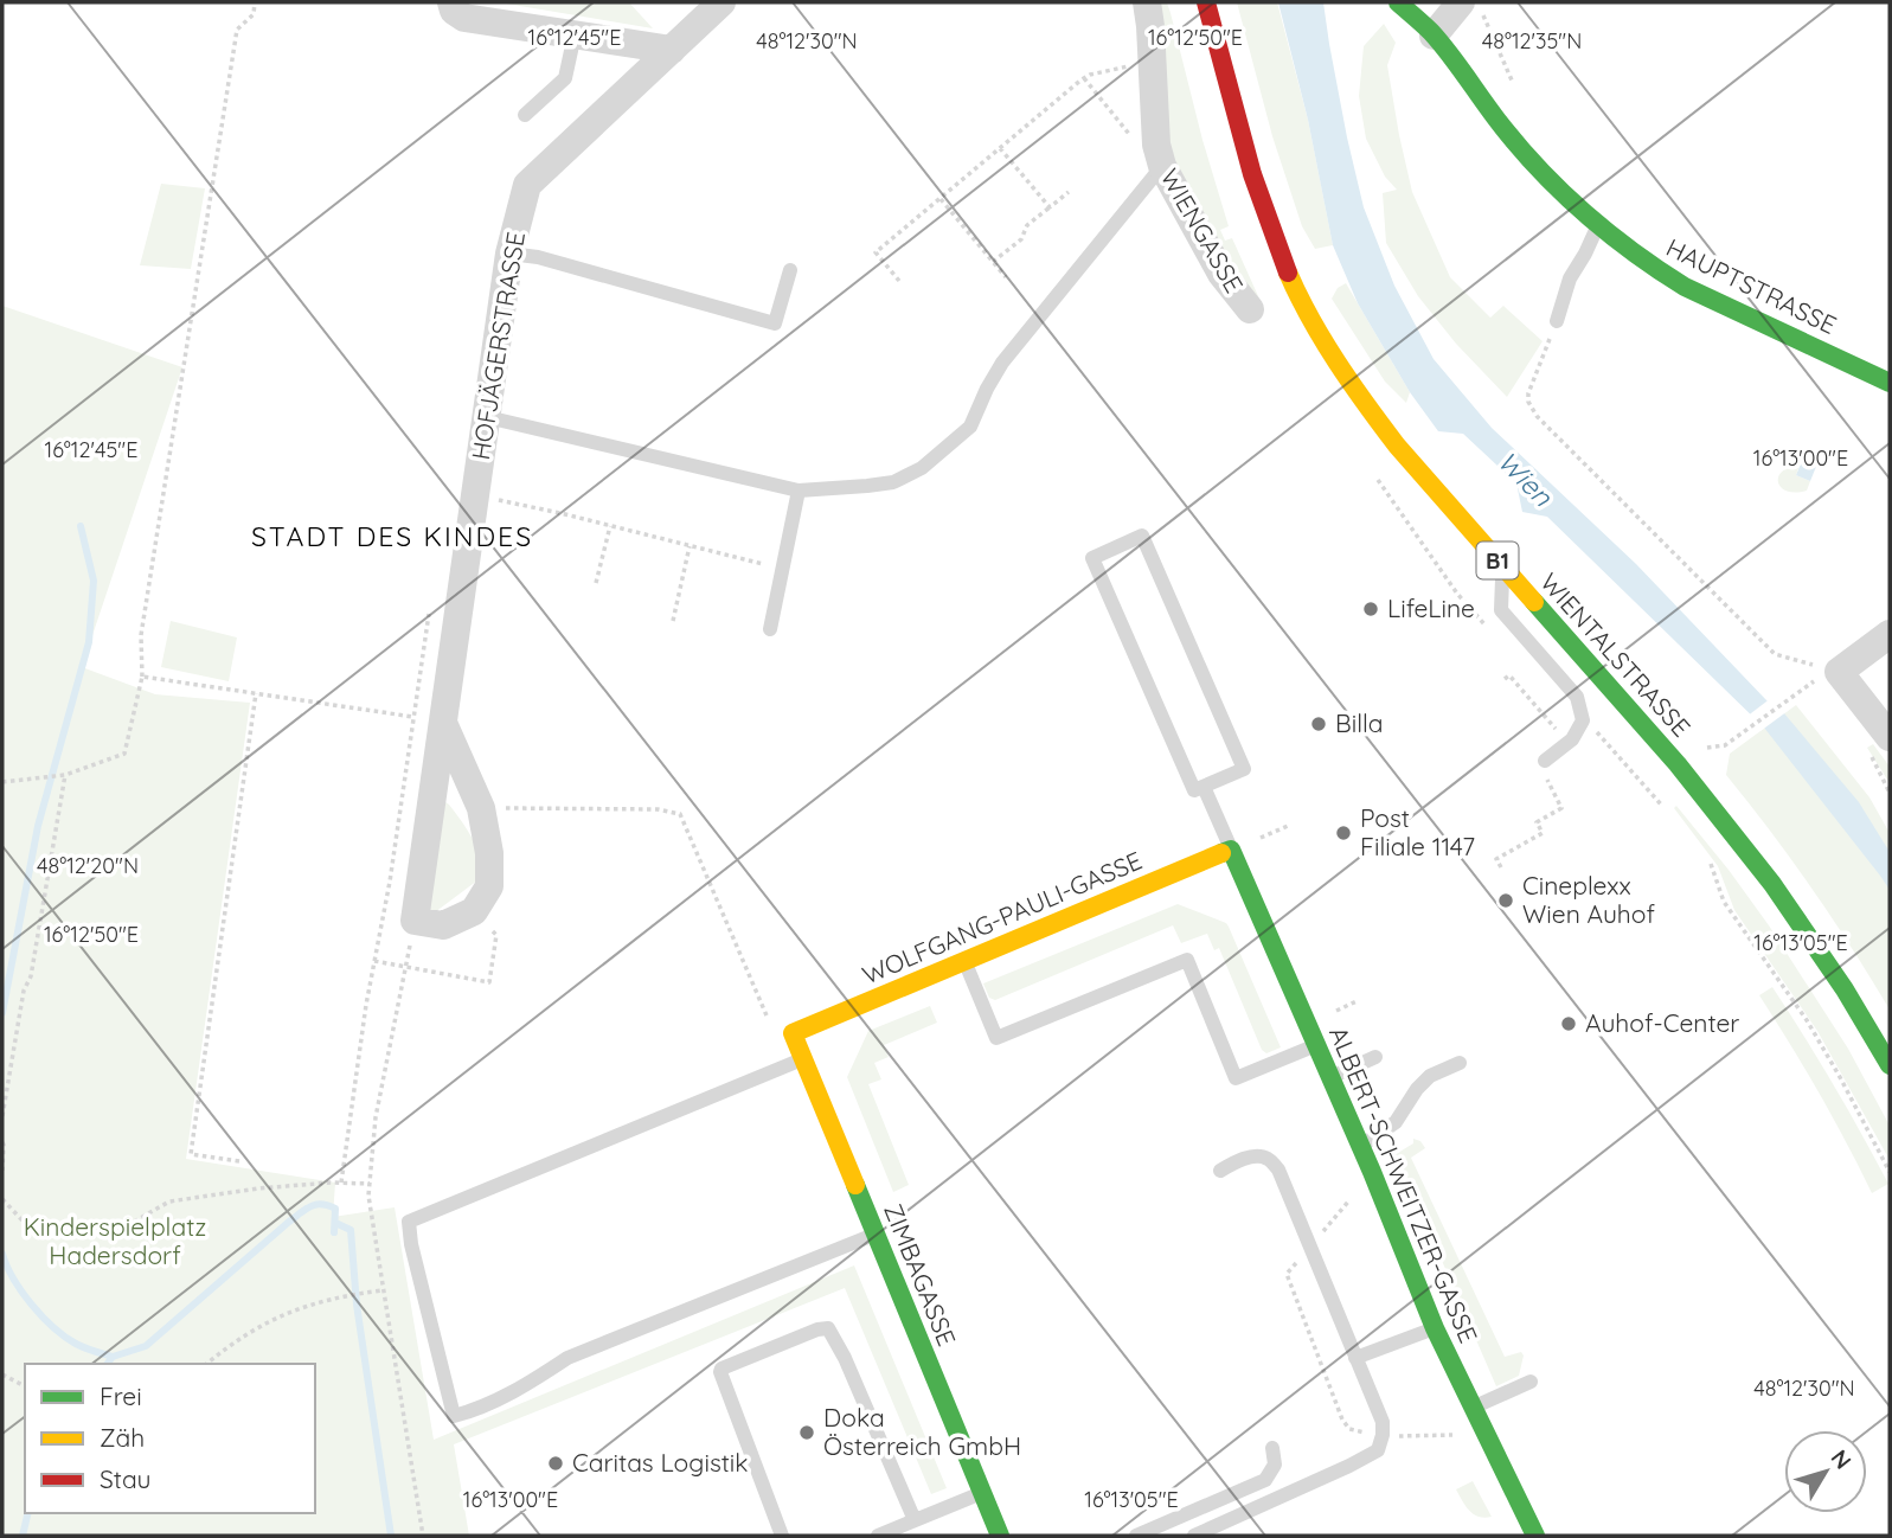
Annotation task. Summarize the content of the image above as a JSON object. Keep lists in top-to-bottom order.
{
  "streets": {
    "main road": [
      "HAUPTSTRASSE",
      "B1",
      "WIENTALSTRASSE",
      "WOLFGANG-PAULI-GASSE",
      "ALBERT-SCHWEITZER-GASSE",
      "ZIMBAGASSE"
    ],
    "street": ["WIENGASSE", "HOFJÄGERSTRASSE"]
  },
  "crossings": [
    ["WOLFGANG-PAULI-GASSE", "ALBERT-SCHWEITZER-GASSE"],
    ["WOLFGANG-PAULI-GASSE", "ZIMBAGASSE"]
  ],
  "districts": ["STADT DES KINDES"],
  "water": ["Wien"],
  "parks": ["Kinderspielplatz Hadersdorf"],
  "places": [
    "LifeLine",
    "Billa",
    "Post Filiale 1147",
    "Cineplexx Wien Auhof",
    "Auhof-Center",
    "Doka Österreich GmbH",
    "Caritas Logistik"
  ],
  "legend": ["Frei", "Zäh", "Stau"],
  "north": "top right",
  "coordinates": [
    "16°12'45\"E",
    "16°12'50\"E",
    "48°12'35\"N",
    "48°12'30\"N",
    "16°13'00\"E",
    "48°12'20\"N",
    "16°13'05\"E"
  ]
}
